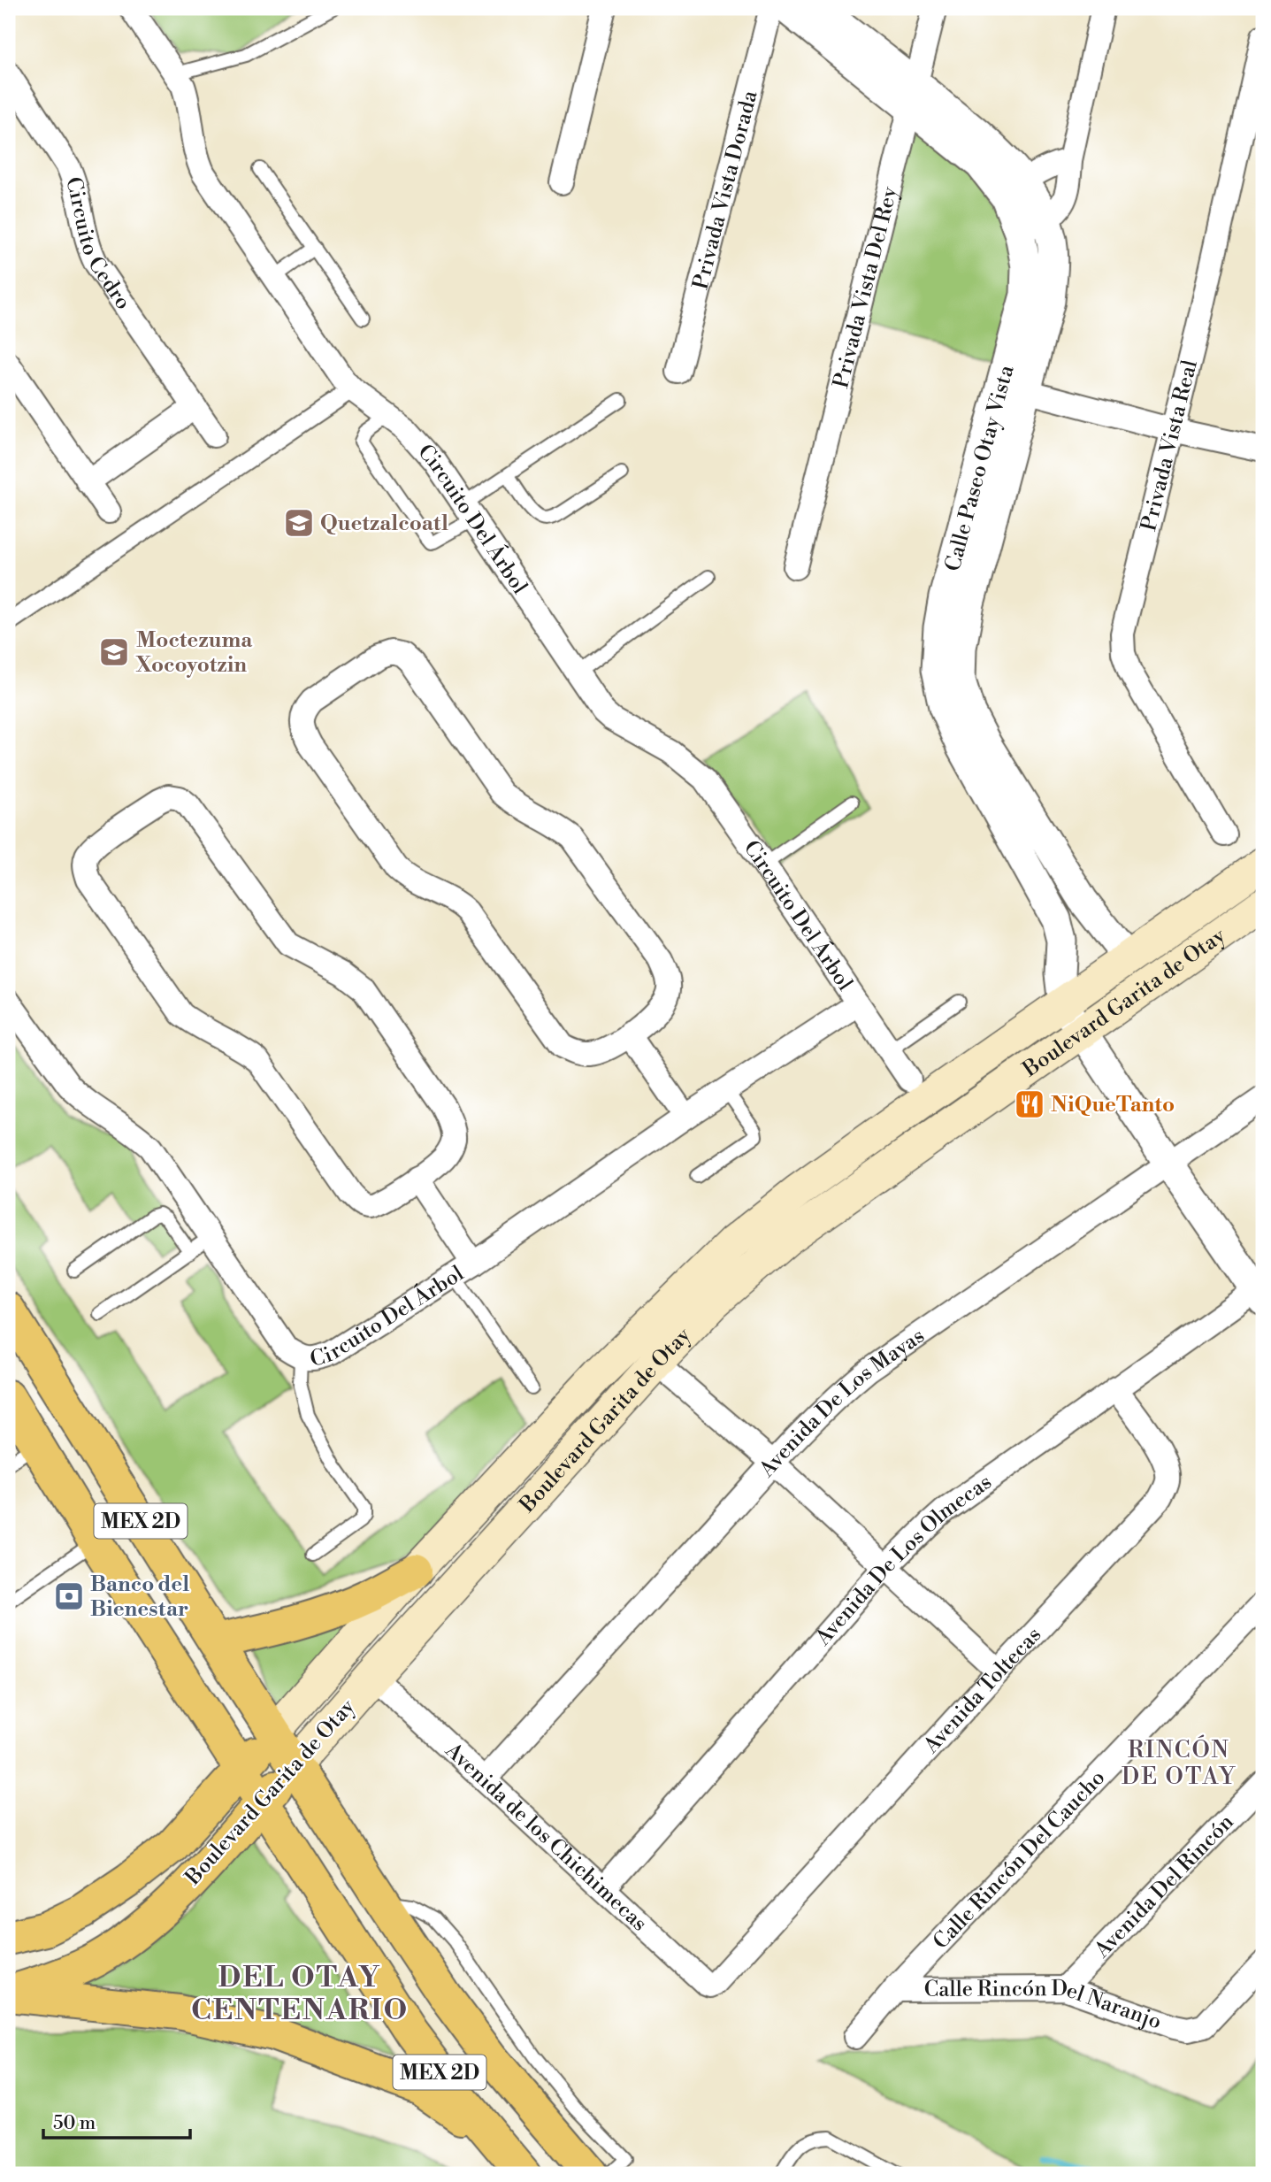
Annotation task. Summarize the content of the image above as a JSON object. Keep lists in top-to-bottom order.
{
  "streets": {
    "highway": ["Boulevard Garita de Otay", "MEX 2D"],
    "street": [
      "Privada Vista Dorada",
      "Circuito Cedro",
      "Privada Vista Del Rey",
      "Privada Vista Real",
      "Calle Paseo Otay Vista",
      "Circuito Del Árbol",
      "Avenida De Los Mayas",
      "Avenida De Los Olmecas",
      "Avenida Toltecas",
      "Avenida de los Chichimecas",
      "Calle Rincón Del Caucho",
      "Avenida Del Rincón",
      "Calle Rincón Del Naranjo"
    ]
  },
  "crossings": [
    ["Privada Vista Del Rey", "Calle Paseo Otay Vista"],
    ["Calle Paseo Otay Vista", "Boulevard Garita de Otay"],
    ["Boulevard Garita de Otay", "MEX 2D"],
    ["Boulevard Garita de Otay", "Avenida de los Chichimecas"],
    ["Avenida De Los Mayas", "Avenida de los Chichimecas"],
    ["Avenida De Los Olmecas", "Avenida Toltecas"],
    ["Avenida De Los Olmecas", "Avenida de los Chichimecas"],
    ["Avenida Toltecas", "Avenida de los Chichimecas"],
    ["Calle Rincón Del Caucho", "Calle Rincón Del Naranjo"],
    ["Avenida Del Rincón", "Calle Rincón Del Naranjo"]
  ],
  "districts": ["RINCÓN DE OTAY", "DEL OTAY CENTENARIO"],
  "places": {
    "school or university": ["Quetzalcoatl", "Moctezuma Xocoyotzin"],
    "restaurant": ["NiQueTanto"],
    "bank": ["Banco del Bienestar"]
  },
  "scale_bar": "50 m"
}
